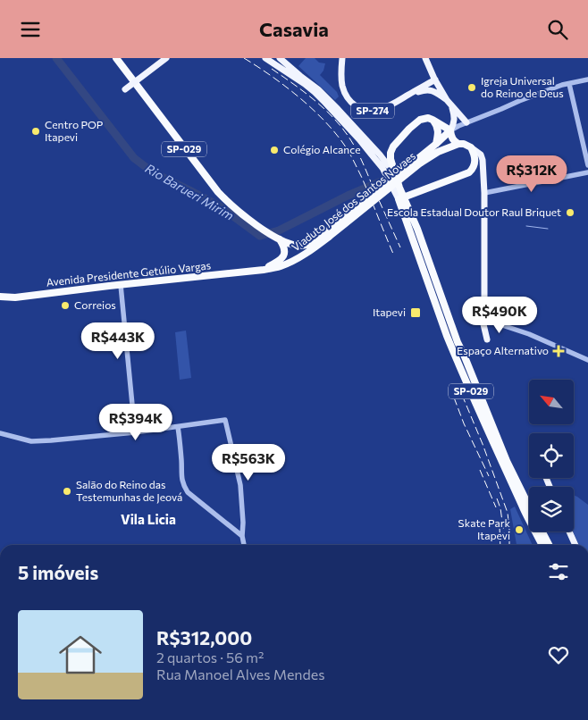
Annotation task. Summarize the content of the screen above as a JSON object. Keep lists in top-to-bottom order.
{
  "streets": {
    "highway": ["SP-029", "Viaduto José dos Santos Novaes", "Avenida Presidente Getúlio Vargas"],
    "main road": ["SP-274"]
  },
  "crossings": [
    ["SP-029", "Viaduto José dos Santos Novaes"],
    ["SP-029", "Avenida Presidente Getúlio Vargas"],
    ["Viaduto José dos Santos Novaes", "Avenida Presidente Getúlio Vargas"]
  ],
  "districts": ["Vila Licia"],
  "water": ["Rio Barueri Mirim"],
  "places": {
    "other": [
      "Igreja Universal do Reino de Deus",
      "Centro POP Itapevi",
      "Colégio Alcance",
      "Escola Estadual Doutor Raul Briquet",
      "Correios",
      "Salão do Reino das Testemunhas de Jeová",
      "Skate Park Itapevi"
    ],
    "transit": ["Itapevi"],
    "health": ["Espaço Alternativo"]
  },
  "north": "top left",
  "page": {
    "header": "Casavia",
    "price": [
      "R$312K",
      "R$490K",
      "R$443K",
      "R$394K",
      "R$563K"
    ],
    "heading": "5 imóveis",
    "list": [
      {
        "name": "R$312,000",
        "note": "2 quartos · 56 m² · Rua Manoel Alves Mendes"
      }
    ]
  }
}
